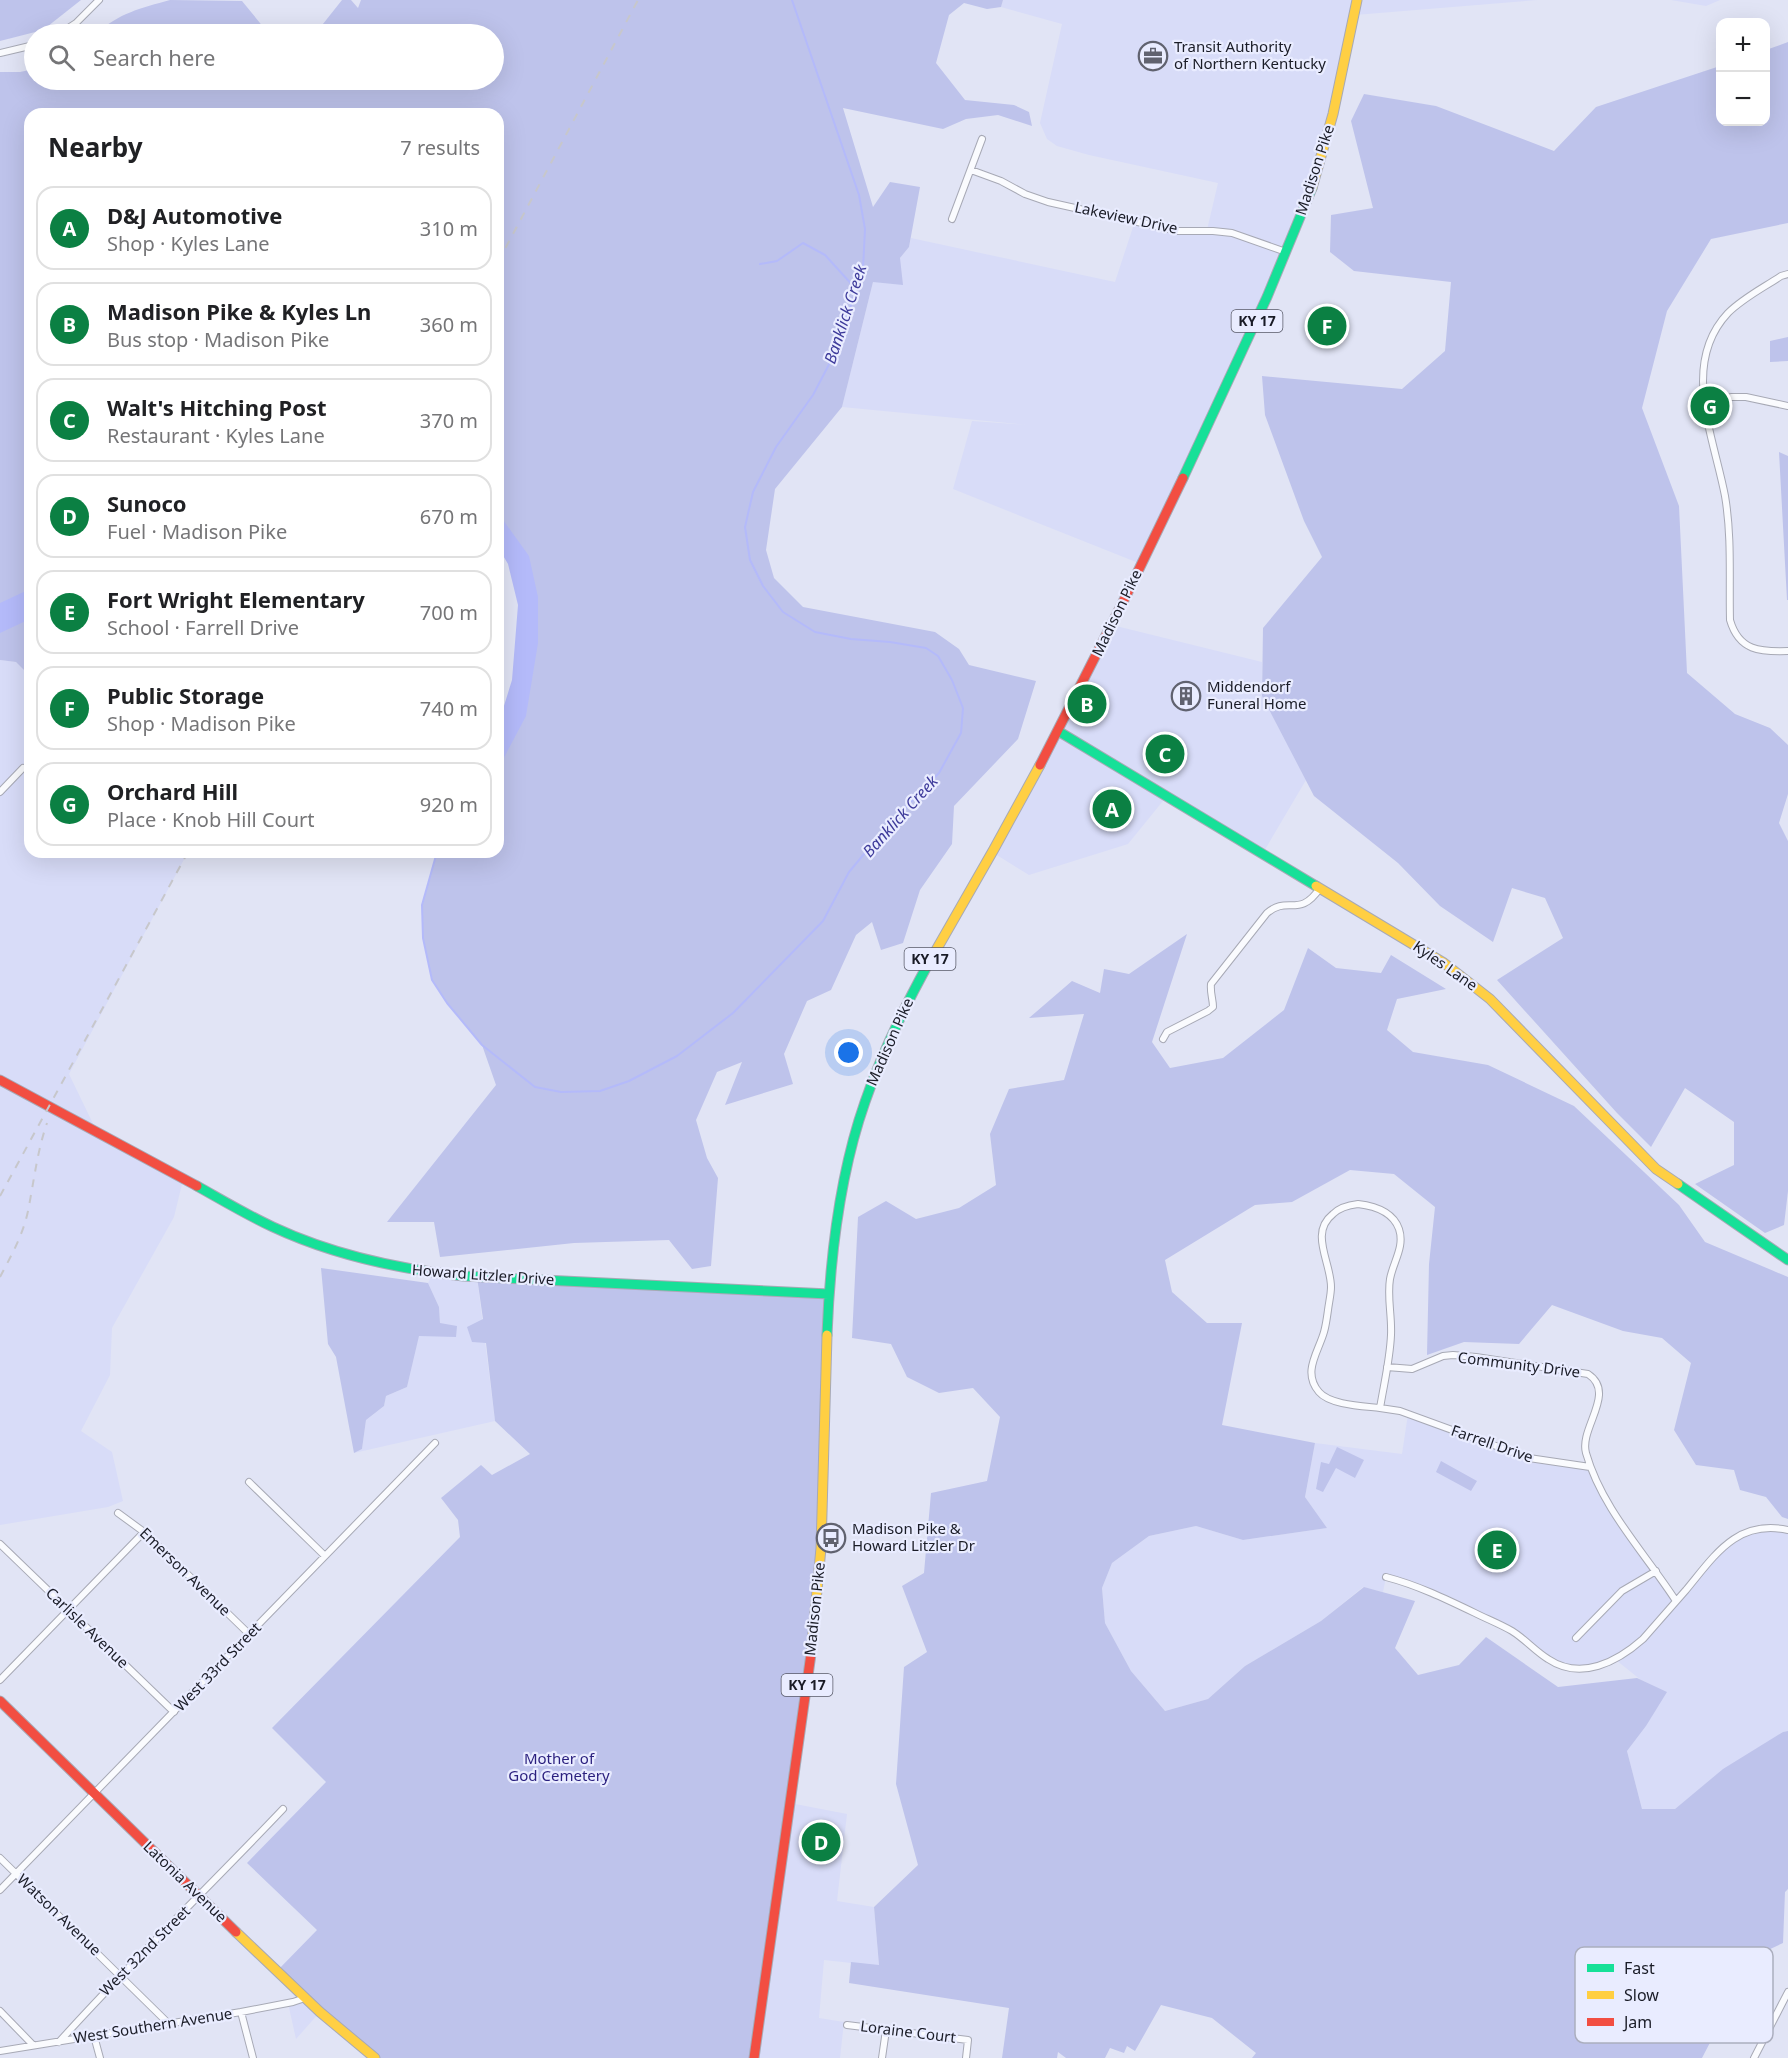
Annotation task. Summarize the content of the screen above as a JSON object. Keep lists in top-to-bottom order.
{
  "streets": {
    "main road": [
      "Madison Pike",
      "KY 17",
      "Kyles Lane",
      "Howard Litzler Drive",
      "Latonia Avenue"
    ],
    "street": [
      "Lakeview Drive",
      "Community Drive",
      "Farrell Drive",
      "Emerson Avenue",
      "Carlisle Avenue",
      "West 33rd Street",
      "Watson Avenue",
      "West 32nd Street",
      "West Southern Avenue",
      "Loraine Court"
    ]
  },
  "crossings": [
    ["Madison Pike", "Lakeview Drive"],
    ["Madison Pike", "Kyles Lane"],
    ["Madison Pike", "Howard Litzler Drive"],
    ["Community Drive", "Farrell Drive"],
    ["Emerson Avenue", "West 33rd Street"],
    ["Carlisle Avenue", "West 33rd Street"],
    ["West 33rd Street", "Latonia Avenue"],
    ["West 33rd Street", "Watson Avenue"],
    ["Latonia Avenue", "West 32nd Street"],
    ["Latonia Avenue", "West Southern Avenue"],
    ["Watson Avenue", "West 32nd Street"],
    ["Watson Avenue", "West Southern Avenue"],
    ["West 32nd Street", "West Southern Avenue"]
  ],
  "water": ["Banklick Creek"],
  "parks": ["Mother of God Cemetery"],
  "places": {
    "office": ["Transit Authority of Northern Kentucky"],
    "building": ["Middendorf Funeral Home"],
    "bus stop": ["Madison Pike & Howard Litzler Dr"]
  },
  "legend": ["Fast", "Slow", "Jam"],
  "page": {
    "map_buttons": ["+", "−"],
    "search": "Search here",
    "heading": ["Nearby", "7 results"],
    "list": [
      {
        "mark": "A",
        "name": "D&J Automotive",
        "note": "Shop · Kyles Lane",
        "value": "310 m"
      },
      {
        "mark": "B",
        "name": "Madison Pike & Kyles Ln",
        "note": "Bus stop · Madison Pike",
        "value": "360 m"
      },
      {
        "mark": "C",
        "name": "Walt's Hitching Post",
        "note": "Restaurant · Kyles Lane",
        "value": "370 m"
      },
      {
        "mark": "D",
        "name": "Sunoco",
        "note": "Fuel · Madison Pike",
        "value": "670 m"
      },
      {
        "mark": "E",
        "name": "Fort Wright Elementary",
        "note": "School · Farrell Drive",
        "value": "700 m"
      },
      {
        "mark": "F",
        "name": "Public Storage",
        "note": "Shop · Madison Pike",
        "value": "740 m"
      },
      {
        "mark": "G",
        "name": "Orchard Hill",
        "note": "Place · Knob Hill Court",
        "value": "920 m"
      }
    ],
    "pins": [
      "F",
      "G",
      "B",
      "C",
      "A",
      "E",
      "D"
    ]
  }
}
